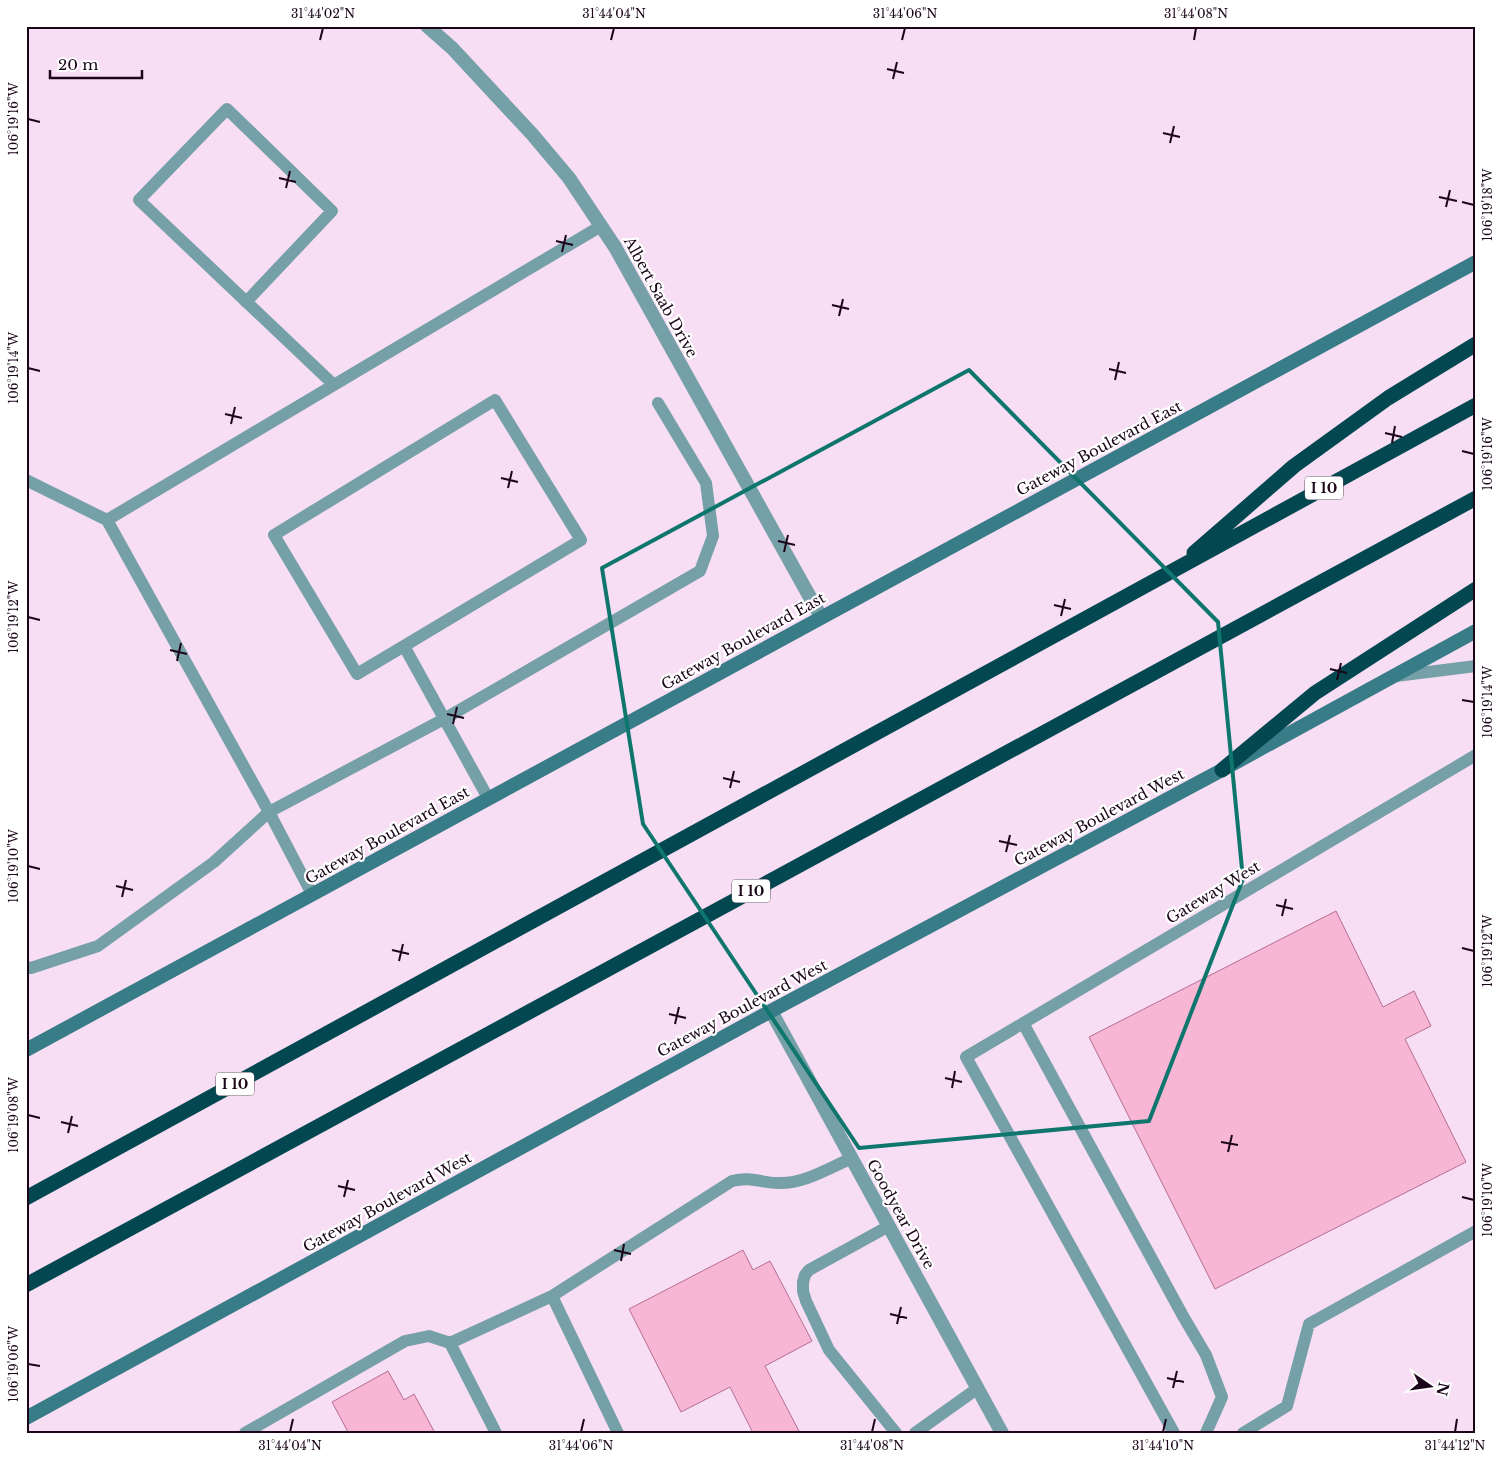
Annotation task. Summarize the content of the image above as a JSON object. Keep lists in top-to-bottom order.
{
  "streets": {
    "highway": ["I 10"],
    "main road": ["Gateway Boulevard East", "Gateway Boulevard West"],
    "street": ["Albert Saab Drive", "Goodyear Drive"],
    "lane": ["Gateway West"]
  },
  "crossings": [
    ["Albert Saab Drive", "Gateway Boulevard East"],
    ["Gateway Boulevard West", "Goodyear Drive"]
  ],
  "scale_bar": "20 m",
  "north": "right",
  "coordinates": [
    "31°44'02\"N",
    "31°44'04\"N",
    "31°44'06\"N",
    "31°44'08\"N",
    "106°19'16\"W",
    "106°19'18\"W",
    "106°19'14\"W",
    "106°19'12\"W",
    "106°19'10\"W",
    "106°19'08\"W",
    "106°19'06\"W",
    "31°44'10\"N",
    "31°44'12\"N"
  ]
}
